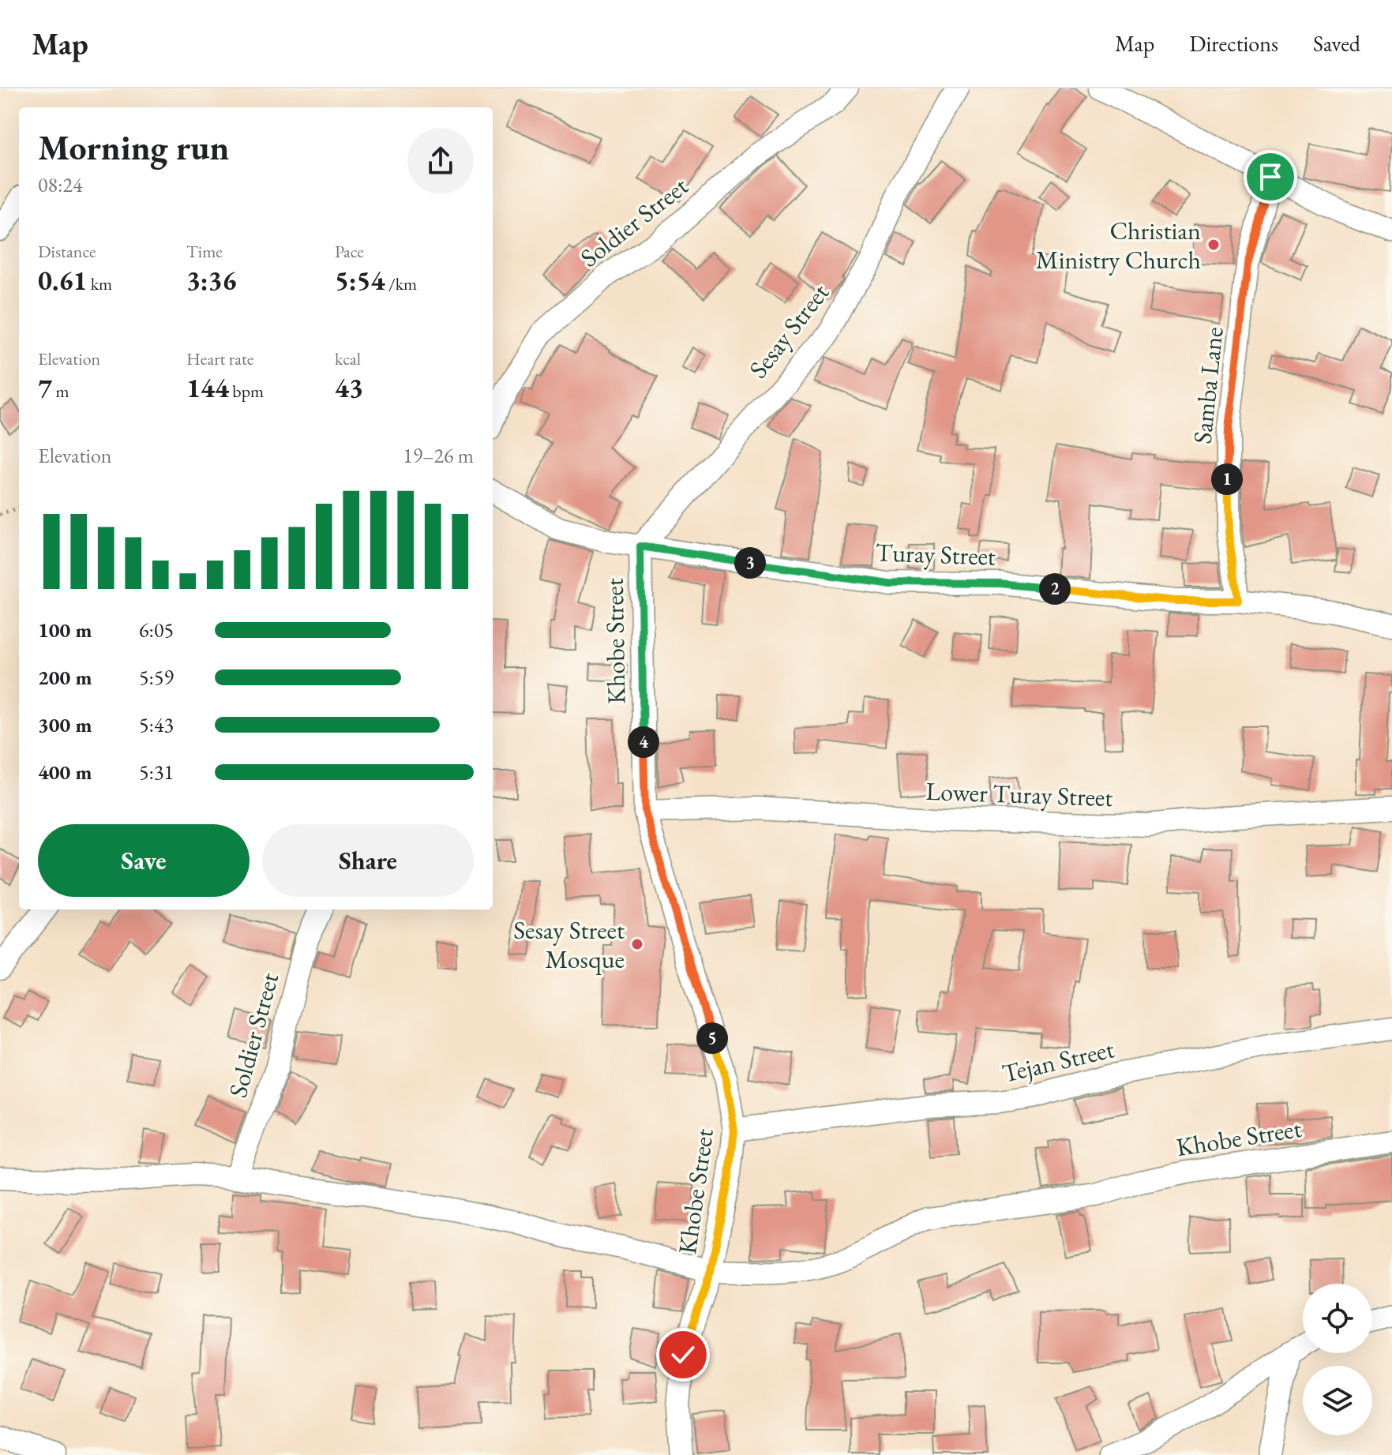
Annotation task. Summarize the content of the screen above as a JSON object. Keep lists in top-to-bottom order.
{
  "streets": {
    "street": [
      "Soldier Street",
      "Sesay Street",
      "Samba Lane",
      "Turay Street",
      "Khobe Street",
      "Lower Turay Street",
      "Tejan Street"
    ]
  },
  "crossings": [
    ["Sesay Street", "Turay Street"],
    ["Sesay Street", "Khobe Street"],
    ["Samba Lane", "Turay Street"],
    ["Turay Street", "Khobe Street"],
    ["Khobe Street", "Lower Turay Street"],
    ["Khobe Street", "Tejan Street"]
  ],
  "places": ["Christian Ministry Church", "Sesay Street Mosque"],
  "page": {
    "header": "Map",
    "nav": ["Map", "Directions", "Saved"],
    "heading": ["Morning run", "08:24"],
    "stats": [
      ["Distance", "0.61 km"],
      ["Time", "3:36"],
      ["Pace", "5:54 /km"],
      ["Elevation", "7 m"],
      ["Heart rate", "144 bpm"],
      ["kcal", "43"]
    ],
    "chart": ["Elevation", "19–26 m"],
    "pins": [
      "1",
      "3",
      "2",
      "4",
      "5"
    ],
    "list": [
      {
        "name": "100 m",
        "note": "6:05"
      },
      {
        "name": "200 m",
        "note": "5:59"
      },
      {
        "name": "300 m",
        "note": "5:43"
      },
      {
        "name": "400 m",
        "note": "5:31"
      }
    ],
    "buttons": ["Save", "Share"]
  }
}
